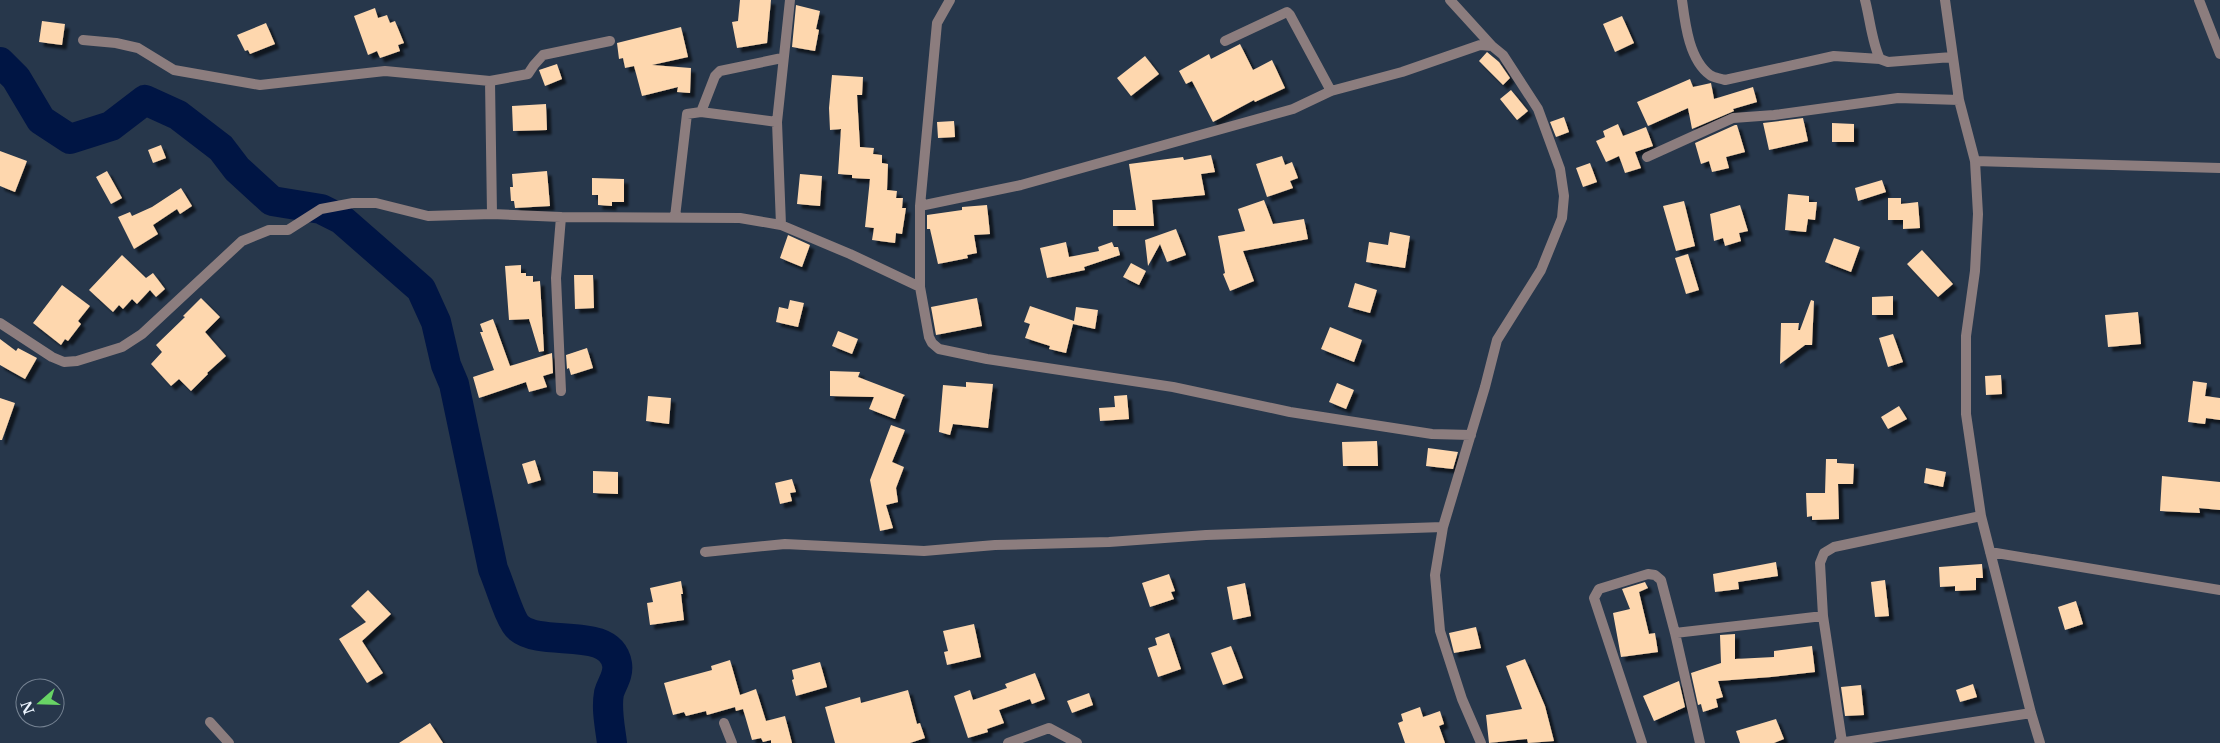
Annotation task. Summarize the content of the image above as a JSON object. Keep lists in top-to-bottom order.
{
  "north": "left"
}
